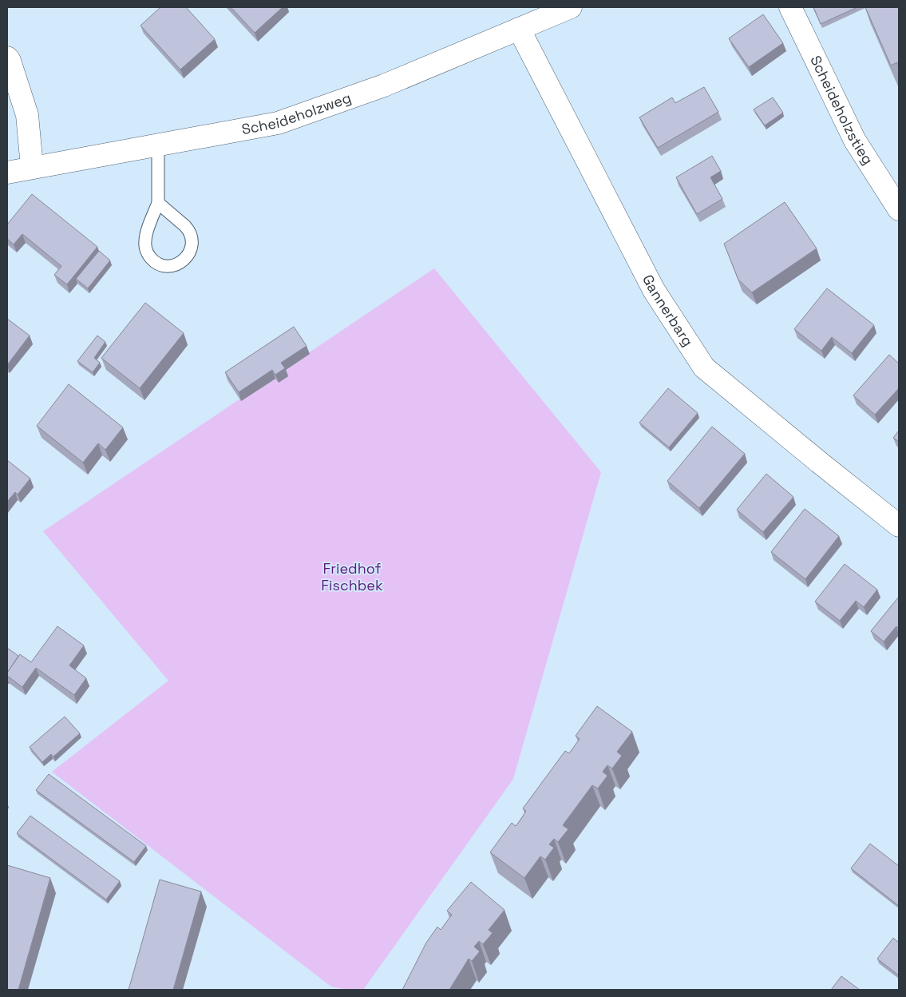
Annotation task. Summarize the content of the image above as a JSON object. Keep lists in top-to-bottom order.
{
  "streets": {
    "street": ["Scheideholzstieg", "Scheideholzweg", "Gannerbarg"]
  },
  "crossings": [
    ["Scheideholzweg", "Gannerbarg"]
  ],
  "parks": ["Friedhof Fischbek"]
}
